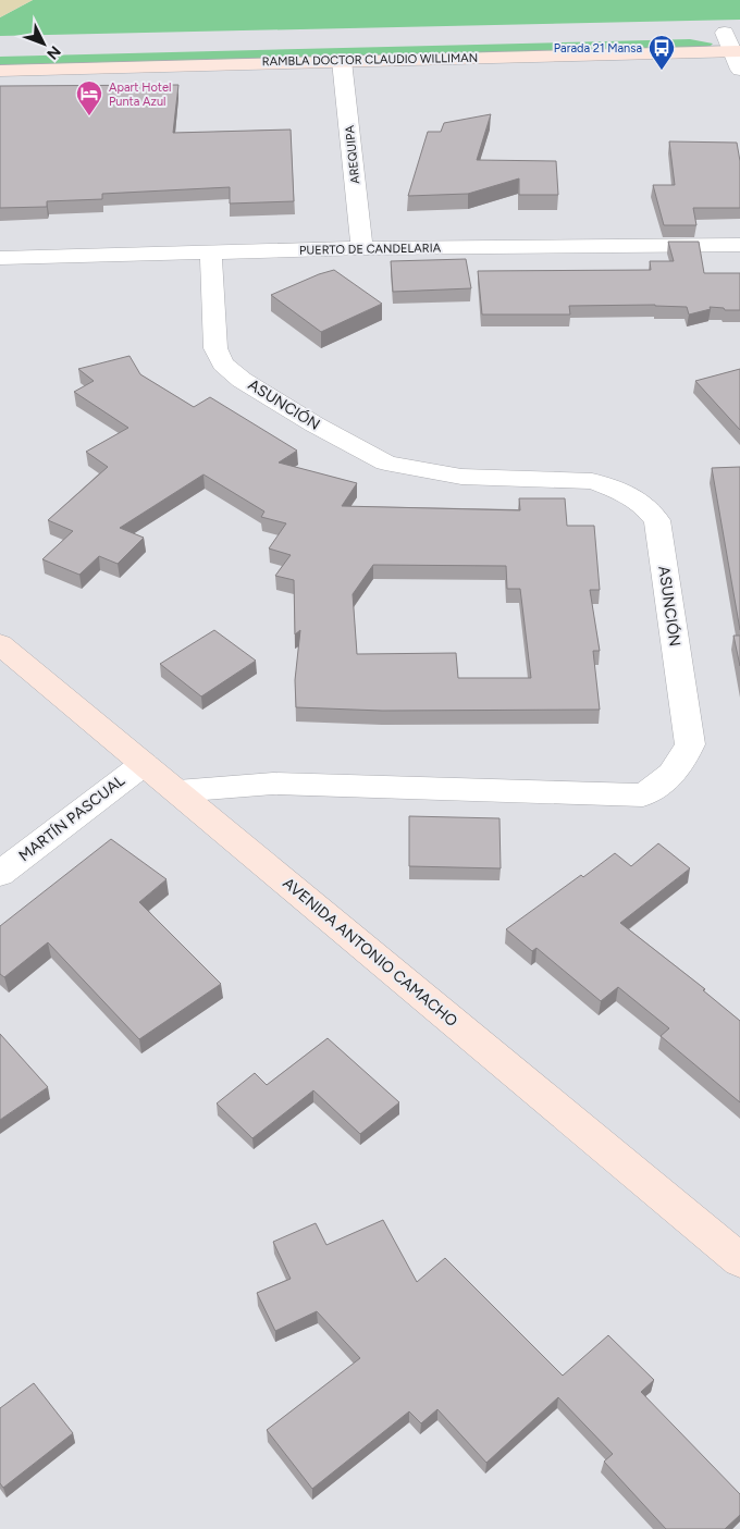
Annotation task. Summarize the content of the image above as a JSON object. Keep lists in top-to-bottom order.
{
  "streets": {
    "main road": ["RAMBLA DOCTOR CLAUDIO WILLIMAN", "AVENIDA ANTONIO CAMACHO"],
    "street": [
      "AREQUIPA",
      "PUERTO DE CANDELARIA",
      "ASUNCIÓN",
      "MARTÍN PASCUAL"
    ]
  },
  "crossings": [
    ["RAMBLA DOCTOR CLAUDIO WILLIMAN", "AREQUIPA"],
    ["AREQUIPA", "PUERTO DE CANDELARIA"],
    ["PUERTO DE CANDELARIA", "ASUNCIÓN"],
    ["ASUNCIÓN", "AVENIDA ANTONIO CAMACHO"],
    ["MARTÍN PASCUAL", "AVENIDA ANTONIO CAMACHO"]
  ],
  "places": {
    "bus stop": ["Parada 21 Mansa"],
    "hotel": ["Apart Hotel Punta Azul"]
  },
  "north": "bottom right"
}
